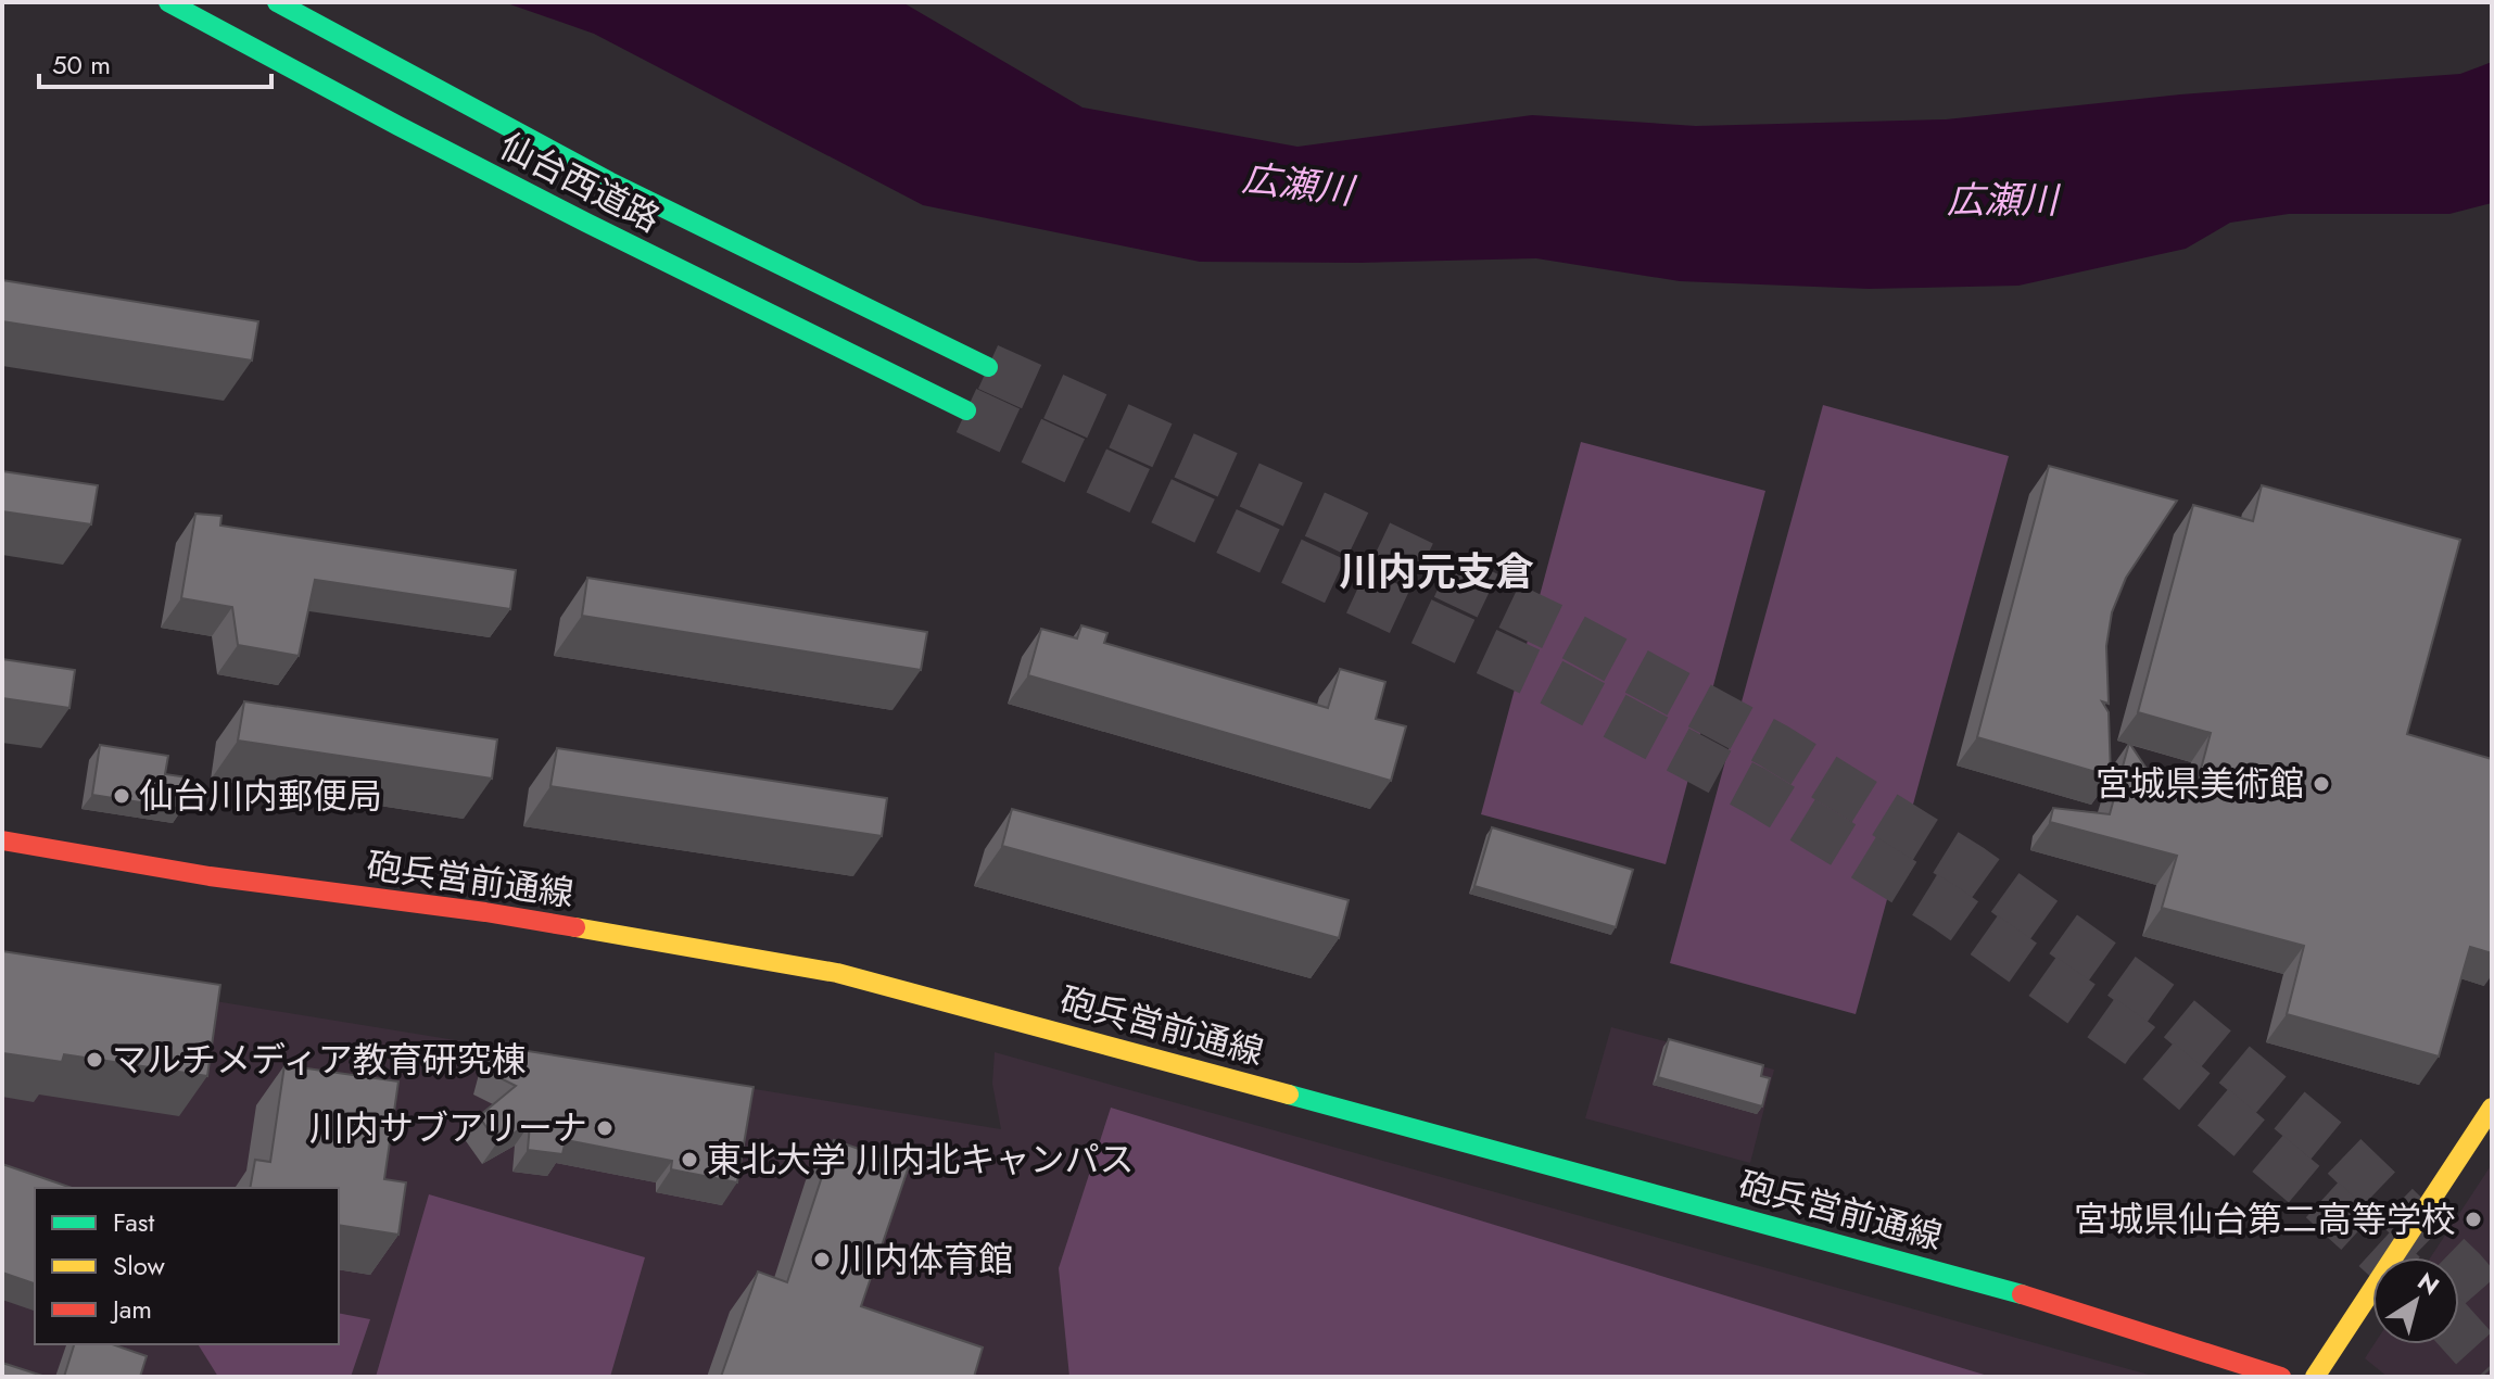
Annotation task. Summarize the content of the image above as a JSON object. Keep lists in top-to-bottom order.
{
  "streets": {
    "main road": ["仙台西道路", "砲兵営前通線"]
  },
  "districts": ["川内元支倉"],
  "water": ["広瀬川"],
  "places": [
    "宮城県美術館",
    "仙台川内郵便局",
    "マルチメディア教育研究棟",
    "川内サブアリーナ",
    "東北大学 川内北キャンパス",
    "宮城県仙台第二高等学校",
    "川内体育館"
  ],
  "legend": ["Fast", "Slow", "Jam"],
  "scale_bar": "50 m",
  "north": "top right"
}
